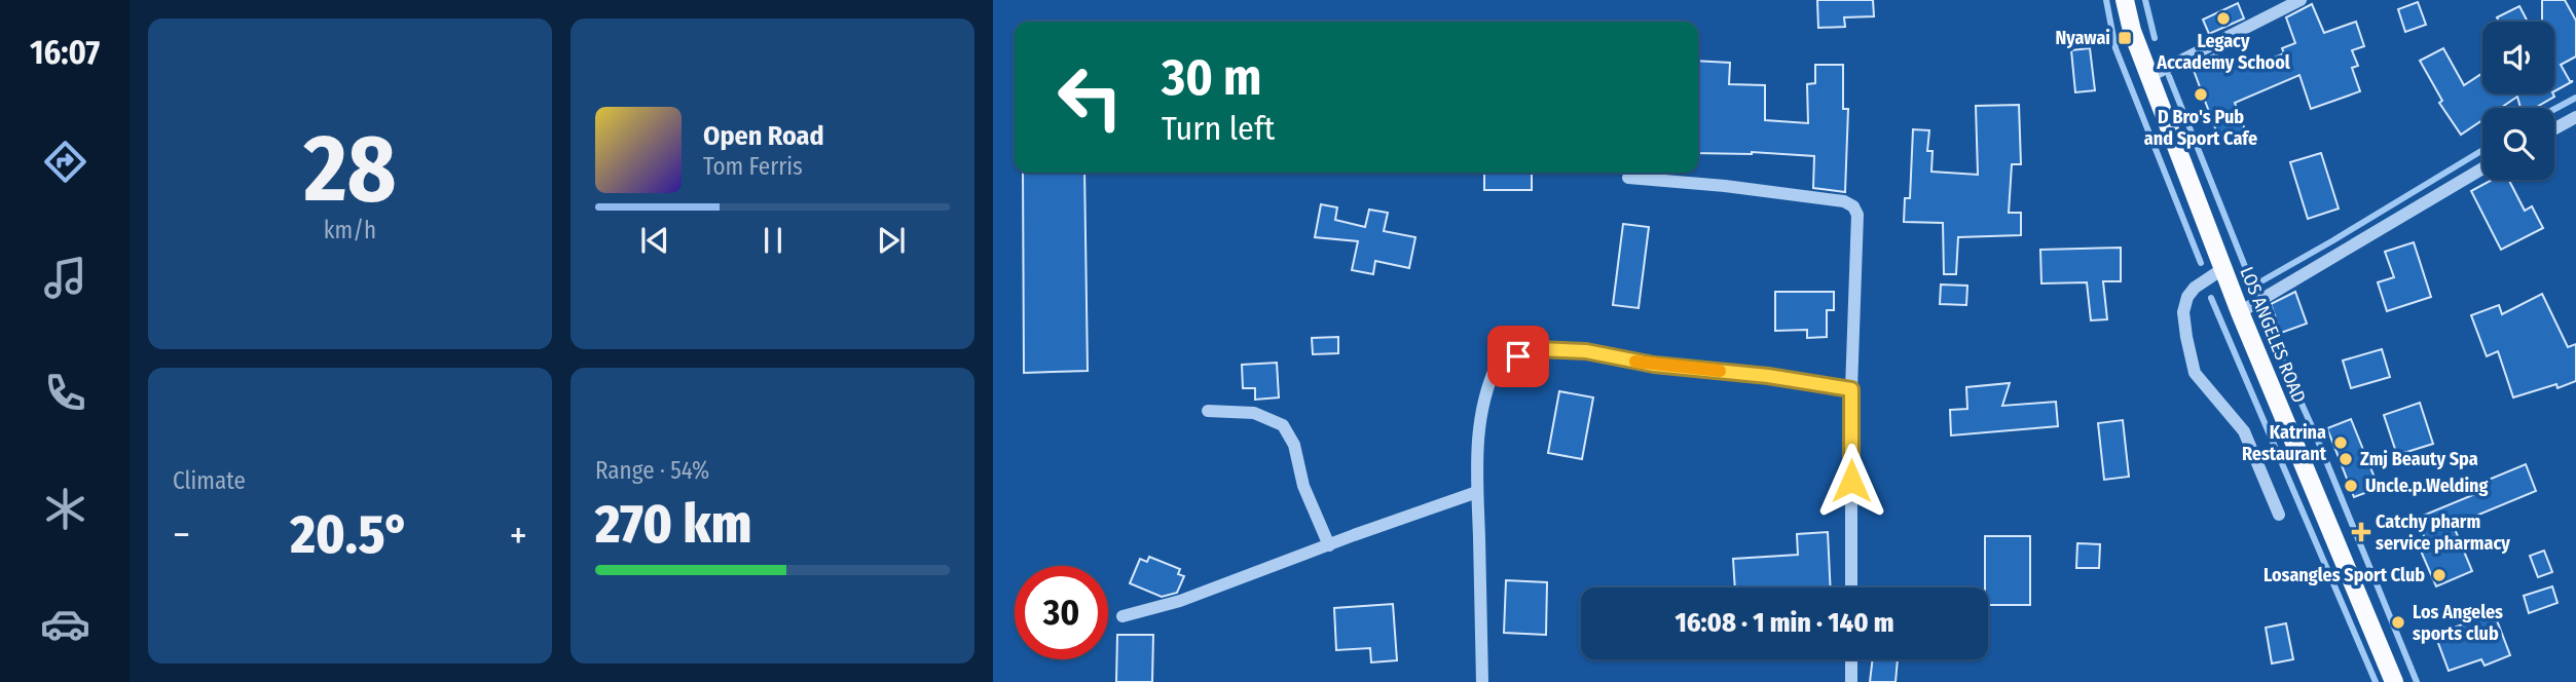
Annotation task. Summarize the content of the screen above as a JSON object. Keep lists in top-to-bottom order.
{
  "streets": {
    "main road": ["LOS ANGELES ROAD"]
  },
  "places": {
    "other": [
      "Legacy Accademy School",
      "D Bro's Pub and Sport Cafe",
      "Katrina Restaurant",
      "Zmj Beauty Spa",
      "Uncle.p.Welding",
      "Losangles Sport Club",
      "Los Angeles sports club"
    ],
    "transit": ["Nyawai"],
    "health": ["Catchy pharm service pharmacy"]
  },
  "page": {
    "tabs": "16:07",
    "tile": [
      ["28", "km/h"],
      "Climate",
      ["Range · 54%", "270 km"]
    ],
    "turn": ["30 m", "Turn left"],
    "song": ["Open Road", "Tom Ferris"],
    "heat": ["−", "20.5°", "+"],
    "limit": "30",
    "trip": "16:08 · 1 min · 140 m"
  }
}
